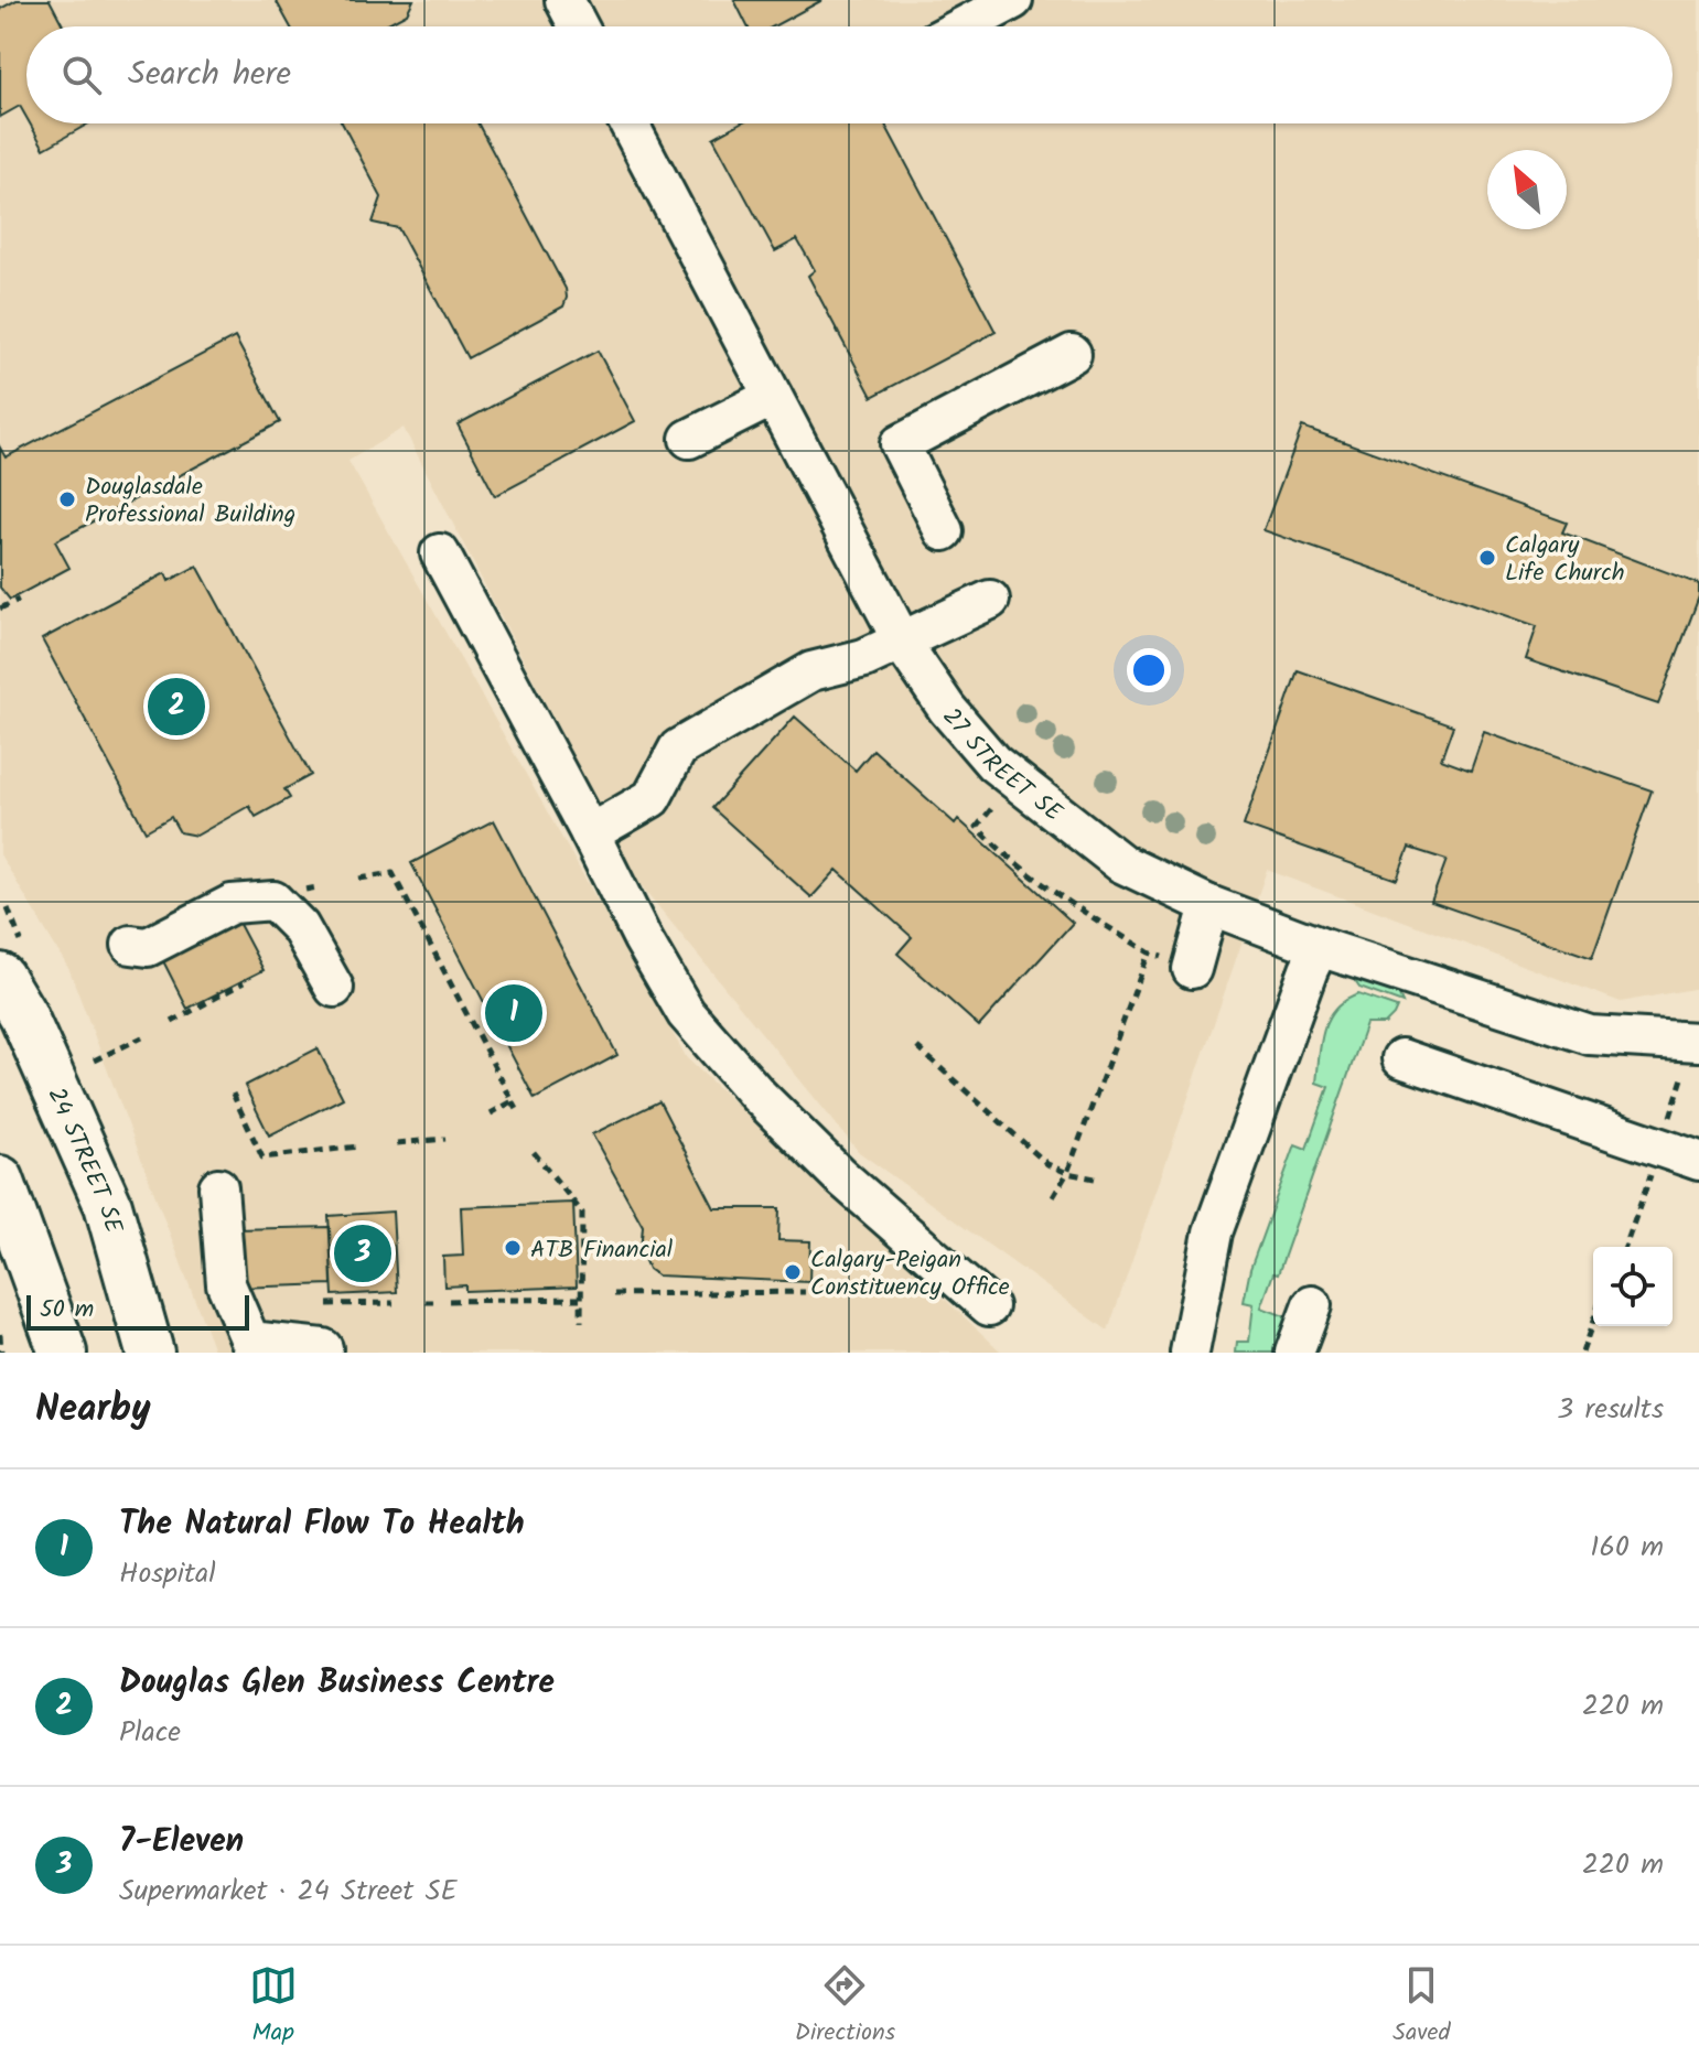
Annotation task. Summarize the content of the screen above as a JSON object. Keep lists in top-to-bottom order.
{
  "streets": {
    "main road": ["24 STREET SE"],
    "street": ["27 STREET SE"]
  },
  "places": [
    "Douglasdale Professional Building",
    "Calgary Life Church",
    "ATB Financial",
    "Calgary-Peigan Constituency Office"
  ],
  "scale_bar": "50 m",
  "north": "top left",
  "page": {
    "search": "Search here",
    "pins": ["2", "1", "3"],
    "scale": "50 m",
    "heading": ["Nearby", "3 results"],
    "list": [
      {
        "mark": "1",
        "name": "The Natural Flow To Health",
        "note": "Hospital",
        "value": "160 m"
      },
      {
        "mark": "2",
        "name": "Douglas Glen Business Centre",
        "note": "Place",
        "value": "220 m"
      },
      {
        "mark": "3",
        "name": "7-Eleven",
        "note": "Supermarket · 24 Street SE",
        "value": "220 m"
      }
    ],
    "nav": ["Map", "Directions", "Saved"]
  }
}
